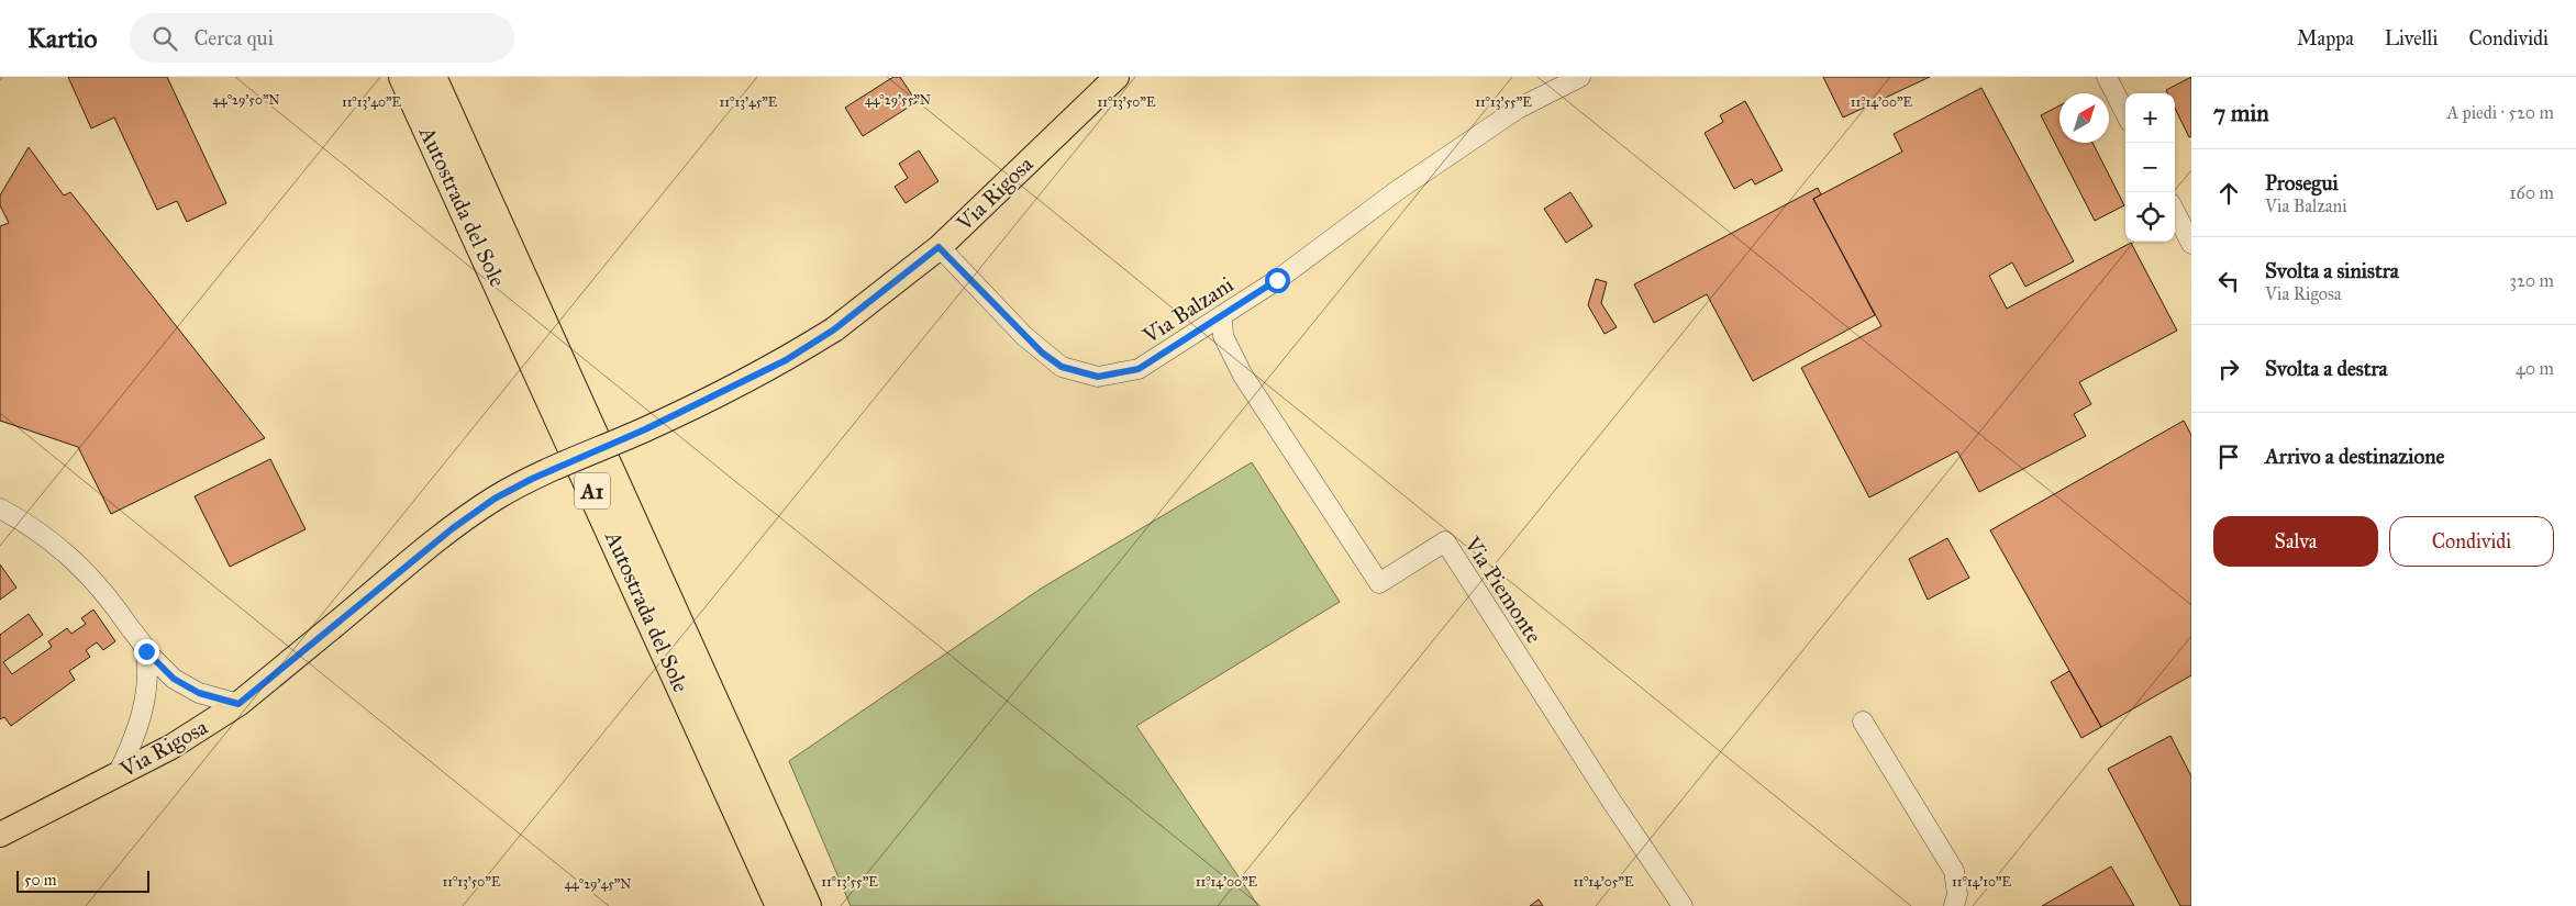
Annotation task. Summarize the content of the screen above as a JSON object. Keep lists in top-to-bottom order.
{
  "streets": {
    "highway": ["Autostrada del Sole", "A1"],
    "main road": ["Via Rigosa"],
    "street": ["Via Balzani", "Via Piemonte"]
  },
  "crossings": [
    ["Via Rigosa", "Via Balzani"],
    ["Via Balzani", "Via Piemonte"]
  ],
  "scale_bar": "50 m",
  "north": "top right",
  "page": {
    "header": "Kartio",
    "search": "Cerca qui",
    "nav": ["Mappa", "Livelli", "Condividi"],
    "heading": ["7 min", "A piedi · 520 m"],
    "map_buttons": ["+", "−"],
    "list": [
      ["Prosegui", "Via Balzani", "160 m"],
      ["Svolta a sinistra", "Via Rigosa", "320 m"],
      ["Svolta a destra", "40 m"],
      "Arrivo a destinazione"
    ],
    "buttons": ["Salva", "Condividi"],
    "scale": "50 m"
  },
  "coordinates": [
    "44°29'50\"N",
    "44°29'55\"N",
    "11°13'40\"E",
    "11°13'50\"E",
    "11°14'00\"E",
    "11°13'45\"E",
    "11°13'55\"E",
    "11°14'05\"E",
    "11°14'10\"E",
    "44°29'45\"N"
  ]
}
